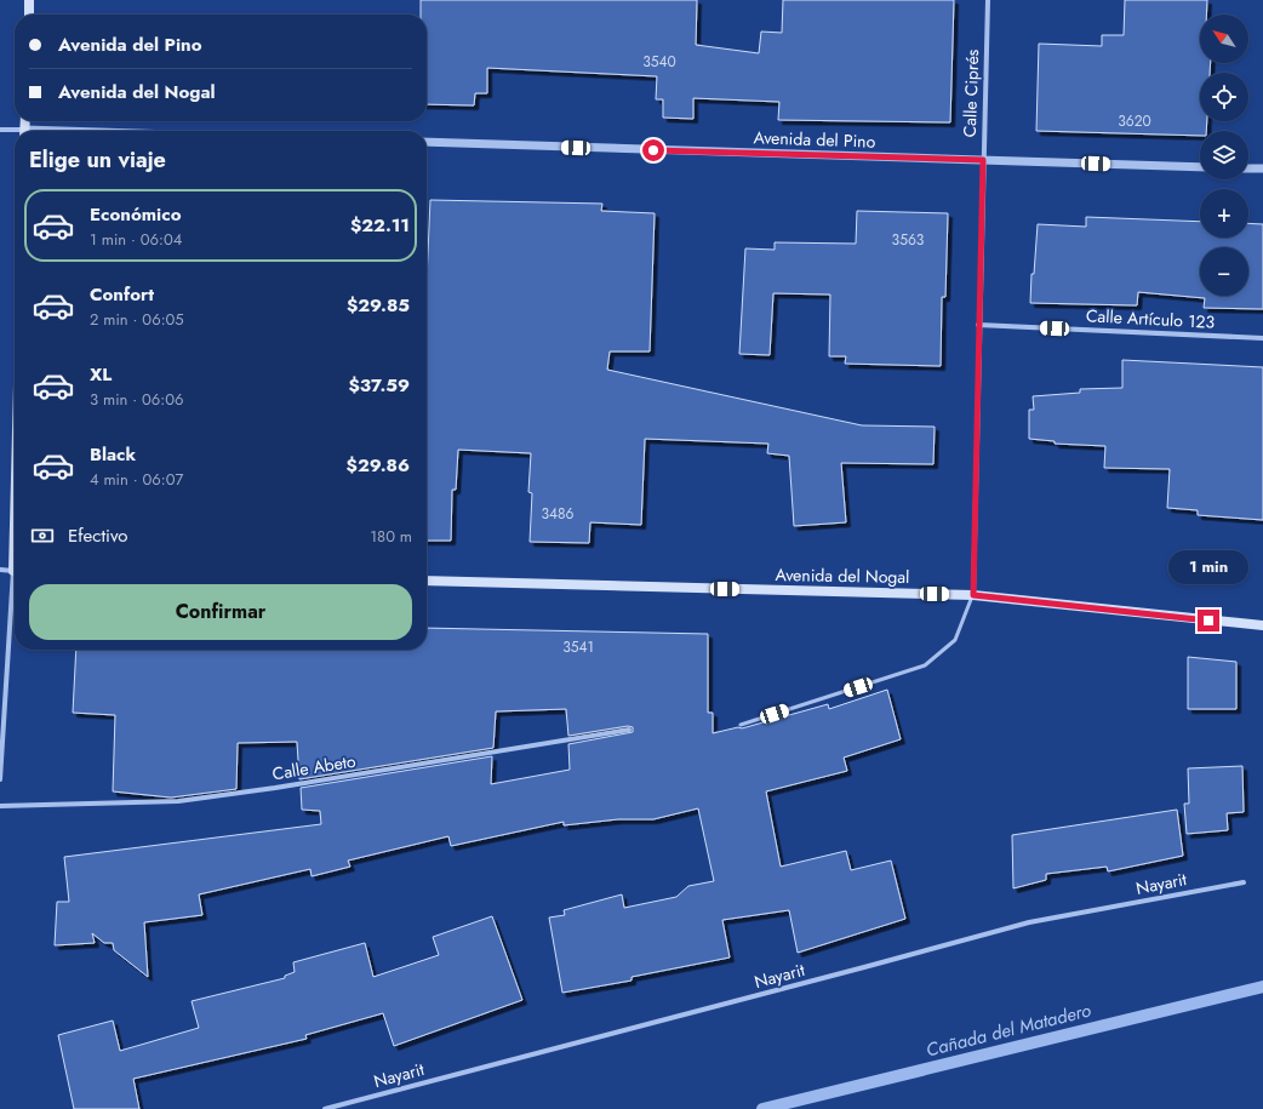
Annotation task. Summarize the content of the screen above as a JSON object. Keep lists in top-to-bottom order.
{
  "streets": {
    "main road": ["Avenida del Nogal"],
    "street": [
      "Calle Ciprés",
      "Avenida del Pino",
      "Calle Artículo 123",
      "Calle Abeto",
      "Nayarit"
    ]
  },
  "crossings": [
    ["Calle Ciprés", "Avenida del Pino"],
    ["Calle Ciprés", "Calle Artículo 123"],
    ["Calle Ciprés", "Avenida del Nogal"]
  ],
  "water": ["Cañada del Matadero"],
  "house_numbers": [
    "3540",
    "3620",
    "3563",
    "3486",
    "3541"
  ],
  "north": "top left",
  "page": {
    "map_buttons": ["+", "−"],
    "banner": ["Avenida del Pino", "Avenida del Nogal"],
    "heading": "Elige un viaje",
    "list": [
      {
        "name": "Económico",
        "note": "1 min · 06:04",
        "value": "$22.11"
      },
      {
        "name": "Confort",
        "note": "2 min · 06:05",
        "value": "$29.85"
      },
      {
        "name": "XL",
        "note": "3 min · 06:06",
        "value": "$37.59"
      },
      {
        "name": "Black",
        "note": "4 min · 06:07",
        "value": "$29.86"
      }
    ],
    "pay": ["Efectivo", "180 m"],
    "bubble": "1 min",
    "buttons": "Confirmar"
  }
}
